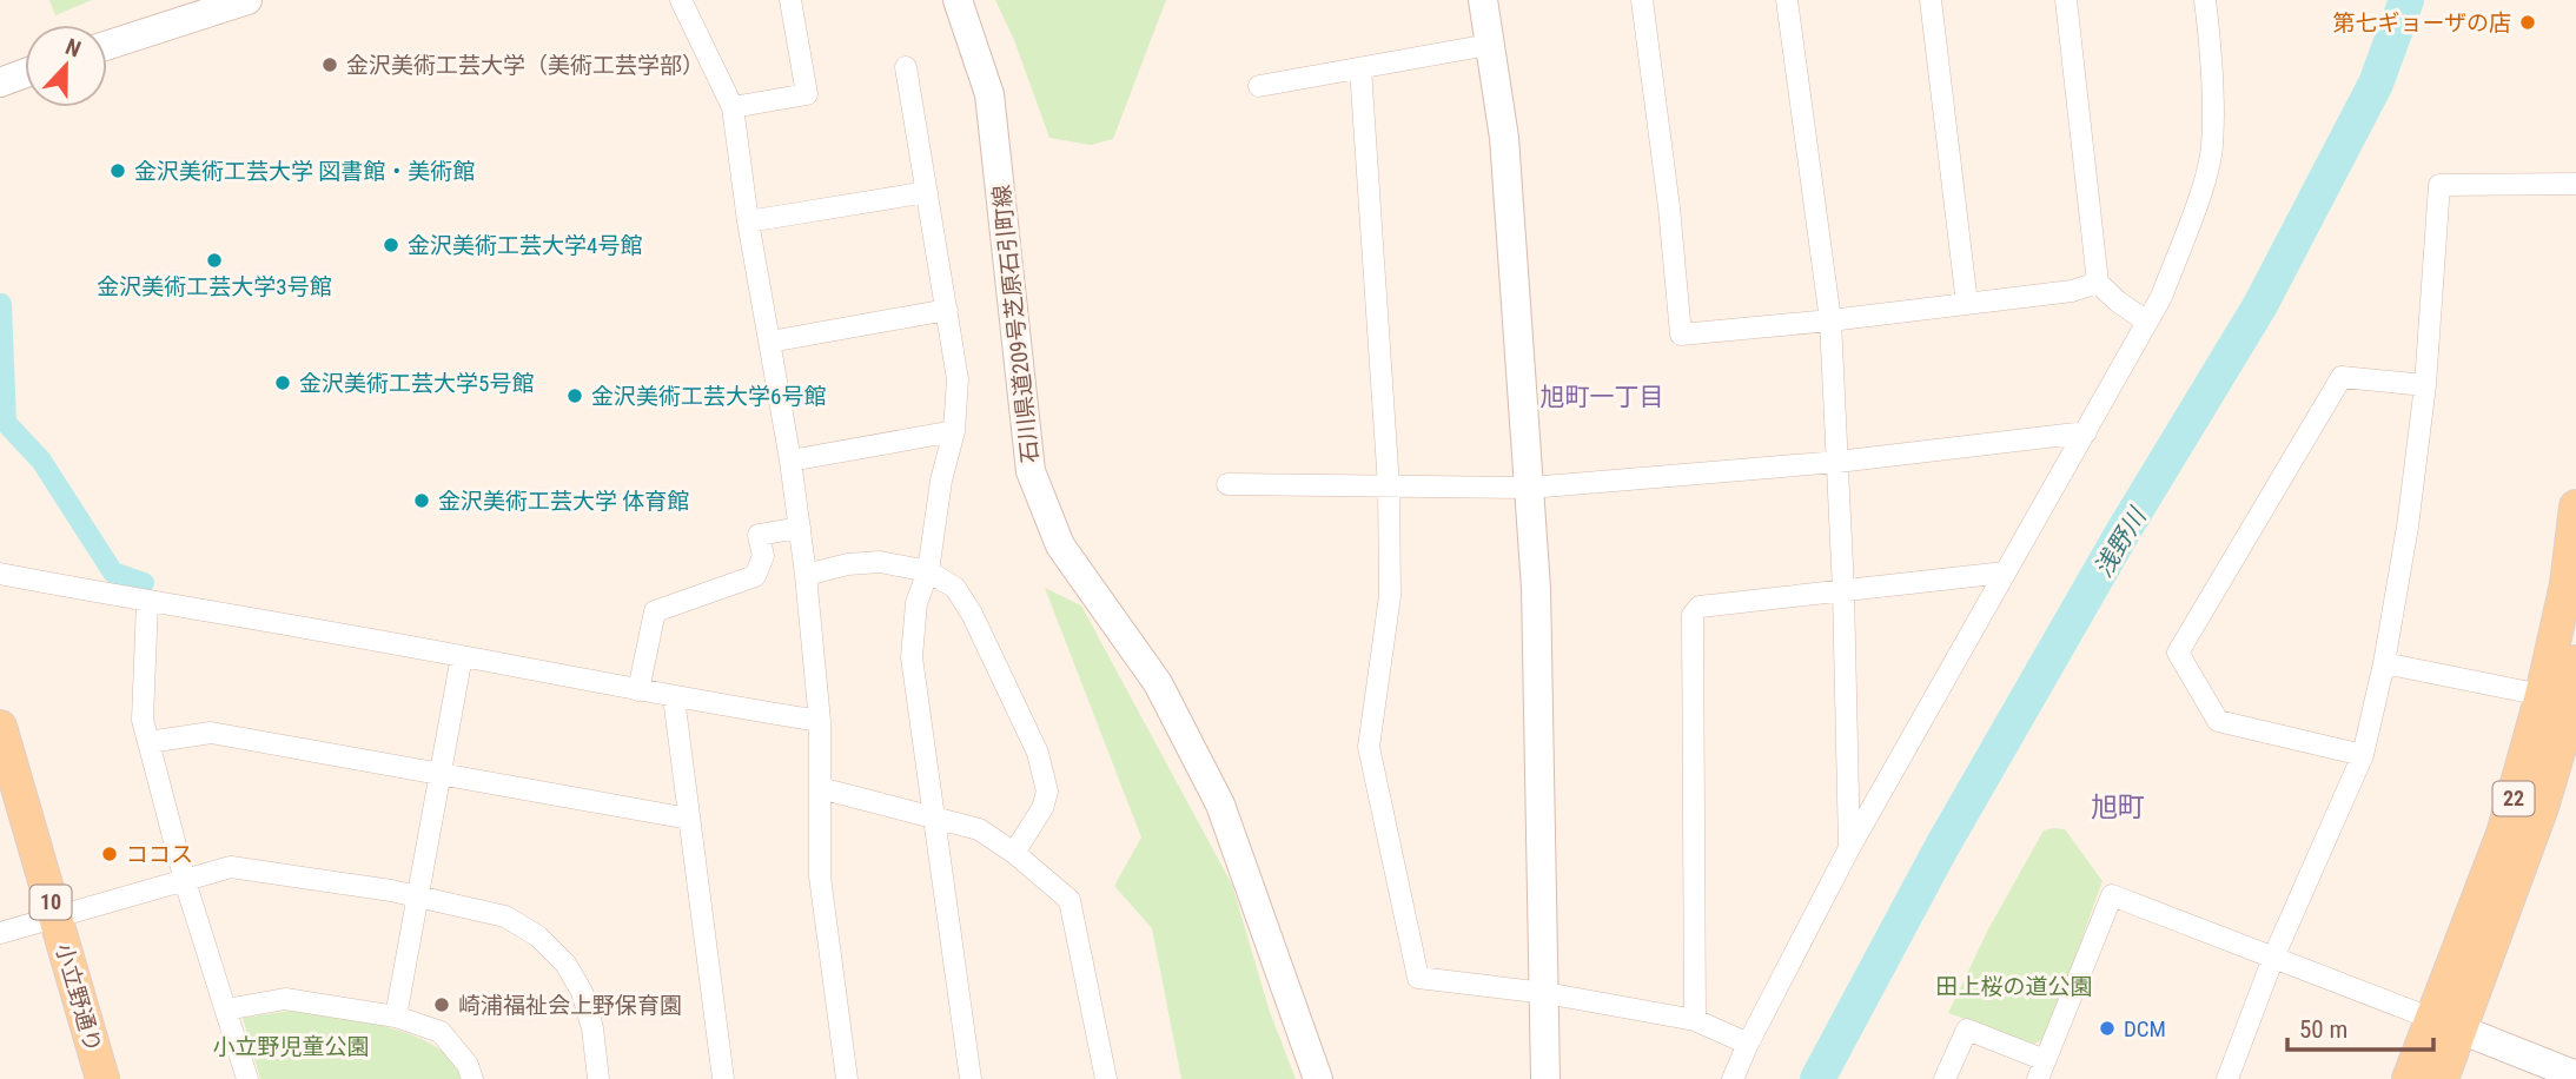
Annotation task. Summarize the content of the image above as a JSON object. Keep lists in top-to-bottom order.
{
  "streets": {
    "main road": [
      "石川県道209号芝原石引町線",
      "22",
      "10",
      "小立野通り"
    ]
  },
  "districts": ["旭町一丁目", "旭町"],
  "water": ["浅野川"],
  "parks": ["田上桜の道公園", "小立野児童公園"],
  "places": [
    "第七ギョーザの店",
    "金沢美術工芸大学（美術工芸学部）",
    "金沢美術工芸大学 図書館・美術館",
    "金沢美術工芸大学4号館",
    "金沢美術工芸大学3号館",
    "金沢美術工芸大学5号館",
    "金沢美術工芸大学6号館",
    "金沢美術工芸大学 体育館",
    "ココス",
    "崎浦福祉会上野保育園",
    "DCM"
  ],
  "scale_bar": "50 m",
  "north": "top"
}
